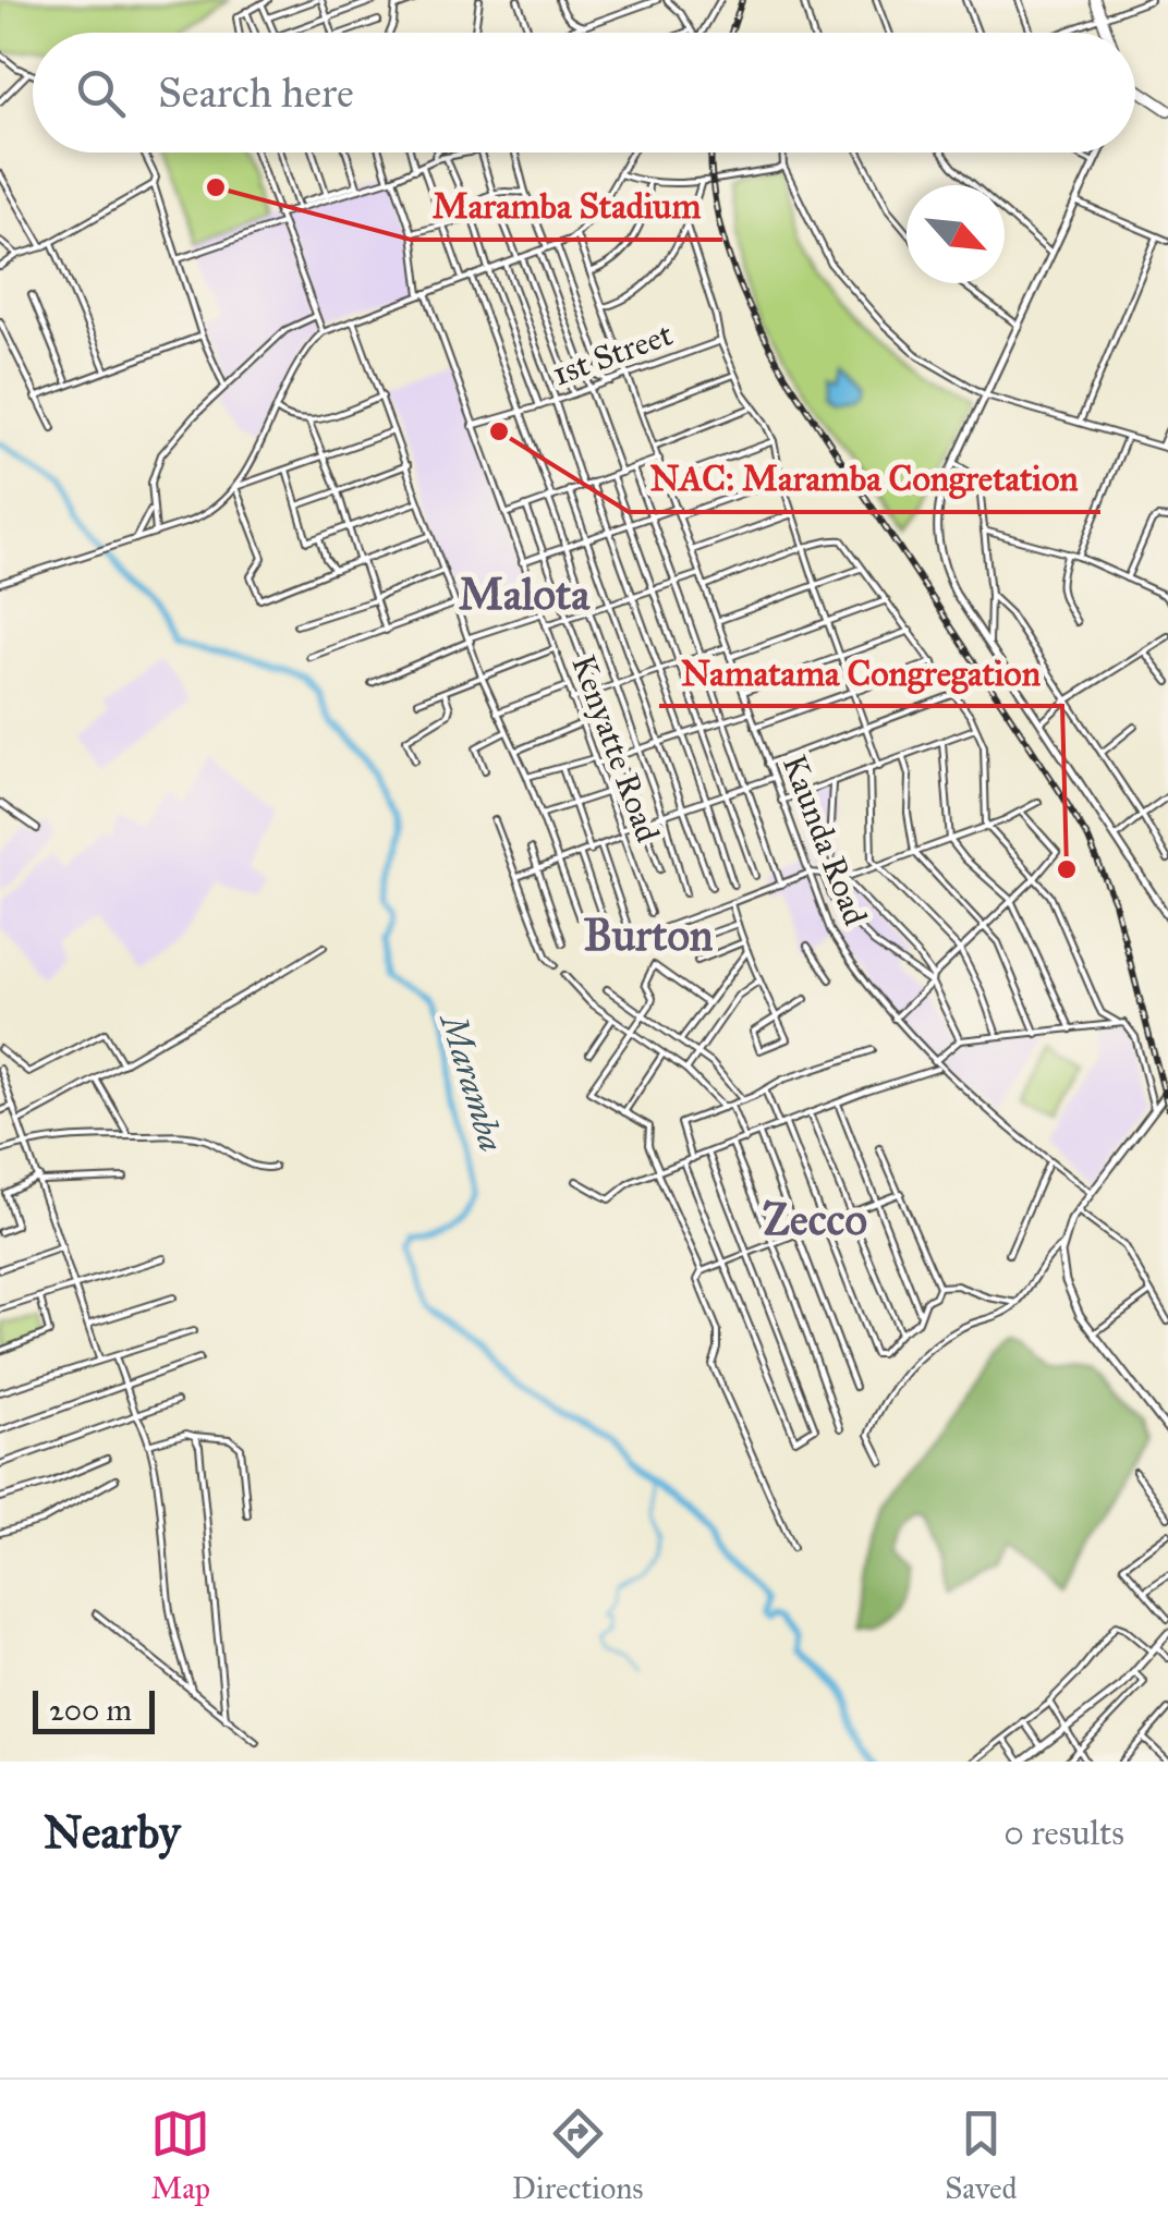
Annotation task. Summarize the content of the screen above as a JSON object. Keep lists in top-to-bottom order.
{
  "streets": {
    "street": ["1st Street", "Kenyatte Road", "Kaunda Road"]
  },
  "crossings": [
    ["1st Street", "Kenyatte Road"],
    ["1st Street", "Kaunda Road"]
  ],
  "districts": ["Malota", "Burton", "Zecco"],
  "water": ["Maramba"],
  "places": ["Maramba Stadium", "NAC: Maramba Congretation", "Namatama Congregation"],
  "scale_bar": "200 m",
  "north": "bottom right",
  "page": {
    "search": "Search here",
    "scale": "200 m",
    "heading": ["Nearby", "0 results"],
    "nav": ["Map", "Directions", "Saved"]
  }
}
